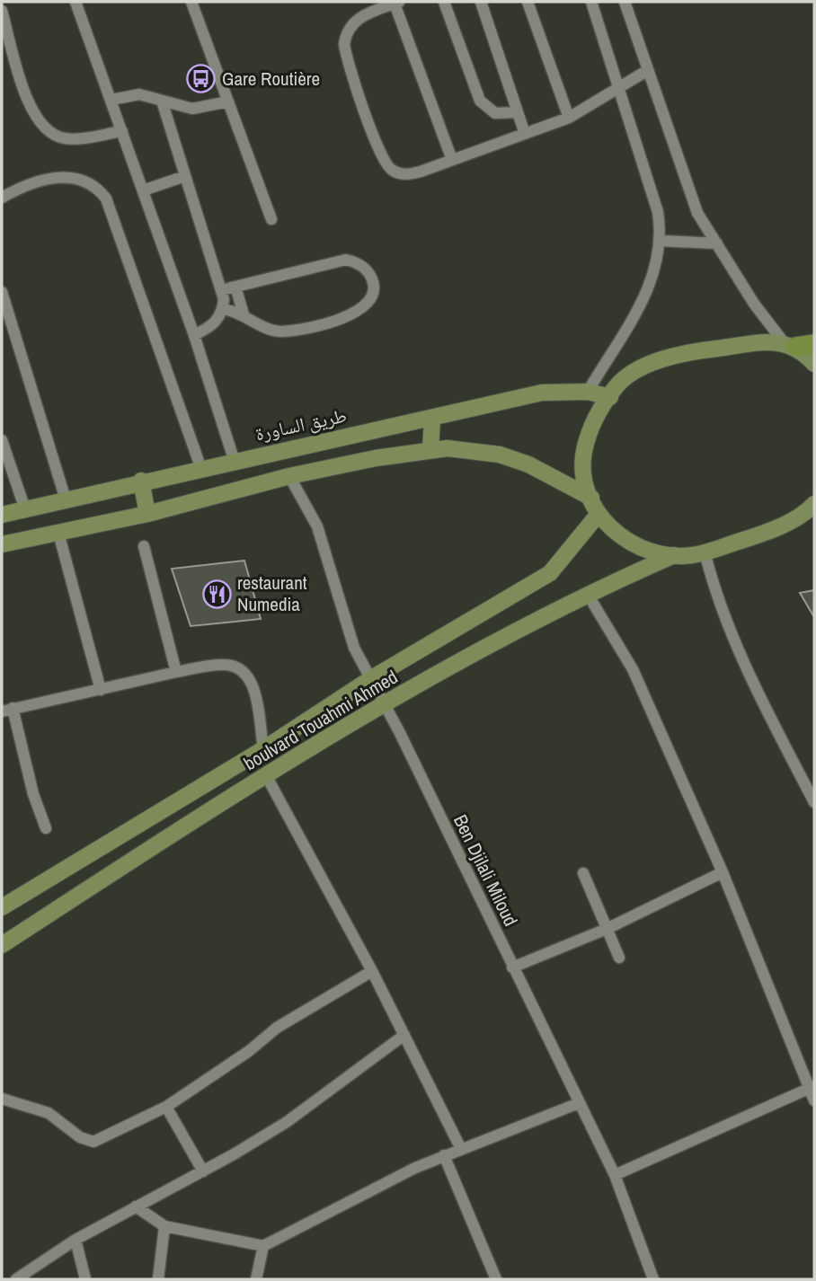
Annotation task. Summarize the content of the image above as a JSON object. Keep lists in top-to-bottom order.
{
  "streets": {
    "main road": ["طريق الساورة", "boulvard Touahmi Ahmed"],
    "street": ["Ben Djilali Miloud"]
  },
  "crossings": [
    ["boulvard Touahmi Ahmed", "Ben Djilali Miloud"]
  ],
  "places": {
    "bus stop": ["Gare Routière"],
    "restaurant": ["restaurant Numedia"]
  }
}
